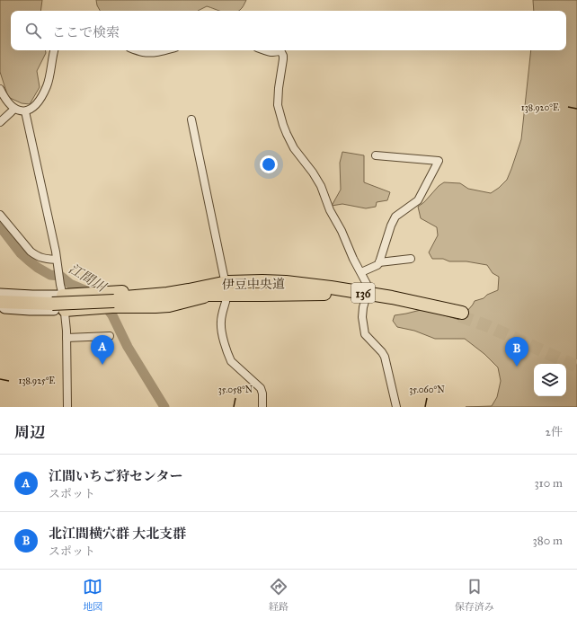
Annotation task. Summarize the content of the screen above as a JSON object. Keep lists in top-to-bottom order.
{
  "streets": {
    "highway": ["伊豆中央道", "136"]
  },
  "crossings": [
    ["伊豆中央道", "136"]
  ],
  "water": ["江間川"],
  "page": {
    "search": "ここで検索",
    "pins": ["A", "B"],
    "heading": ["周辺", "2件"],
    "list": [
      {
        "mark": "A",
        "name": "江間いちご狩センター",
        "note": "スポット",
        "value": "310 m"
      },
      {
        "mark": "B",
        "name": "北江間横穴群 大北支群",
        "note": "スポット",
        "value": "380 m"
      }
    ],
    "nav": ["地図", "経路", "保存済み"]
  },
  "coordinates": [
    "138.920°E",
    "138.925°E",
    "35.058°N",
    "35.060°N"
  ]
}
